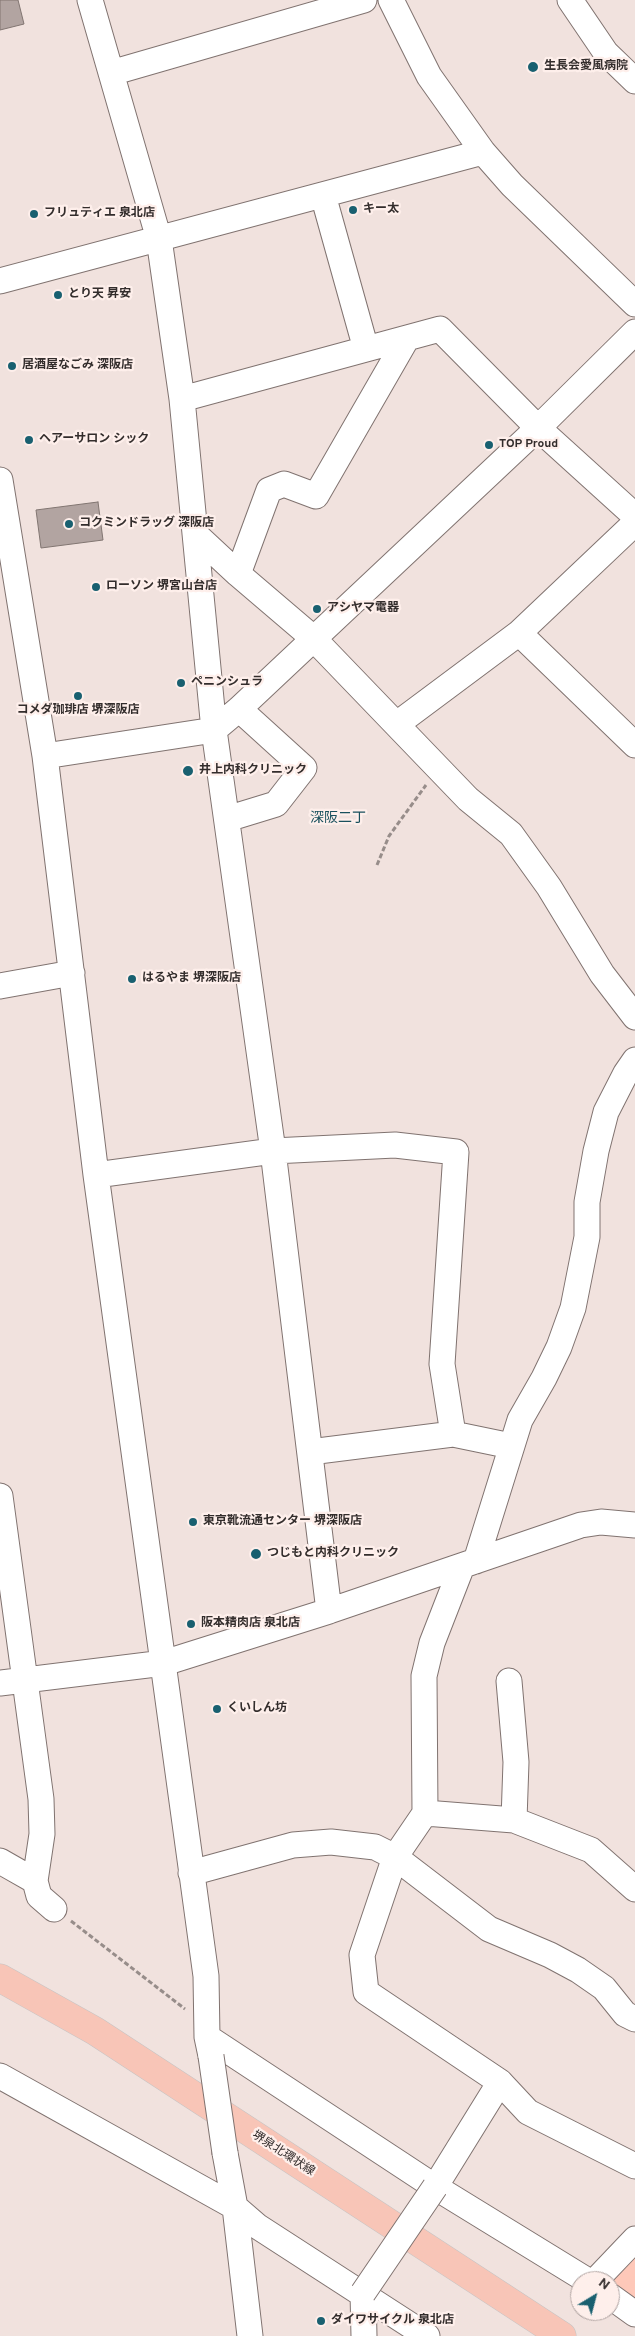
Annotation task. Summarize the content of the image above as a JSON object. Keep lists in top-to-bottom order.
{
  "streets": {
    "main road": ["堺泉北環状線"]
  },
  "districts": ["深阪二丁"],
  "places": [
    "生長会愛風病院",
    "キー太",
    "フリュティエ 泉北店",
    "とり天 昇安",
    "居酒屋なごみ 深阪店",
    "ヘアーサロン シック",
    "TOP Proud",
    "コクミンドラッグ 深阪店",
    "ローソン 堺宮山台店",
    "アシヤマ電器",
    "ペニンシュラ",
    "コメダ珈琲店 堺深阪店",
    "井上内科クリニック",
    "はるやま 堺深阪店",
    "東京靴流通センター 堺深阪店",
    "つじもと内科クリニック",
    "阪本精肉店 泉北店",
    "くいしん坊",
    "ダイワサイクル 泉北店"
  ],
  "north": "top right"
}
